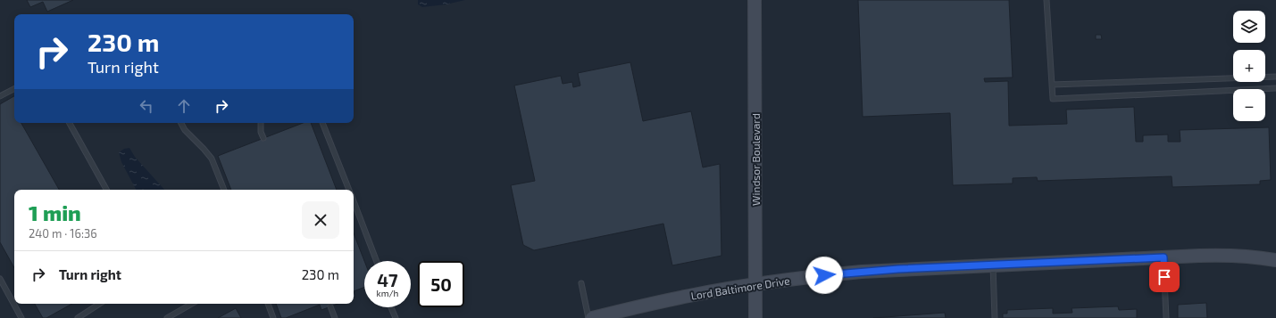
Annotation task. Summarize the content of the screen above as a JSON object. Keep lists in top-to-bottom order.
{
  "streets": {
    "main road": ["Windsor Boulevard", "Lord Baltimore Drive"]
  },
  "crossings": [
    ["Windsor Boulevard", "Lord Baltimore Drive"]
  ],
  "page": {
    "map_buttons": ["+", "−"],
    "turn": ["230 m", "Turn right"],
    "heading": ["1 min", "240 m · 16:36"],
    "list": [
      {
        "name": "Turn right",
        "value": "230 m"
      }
    ],
    "speed": "47 km/h",
    "limit": "50"
  }
}
